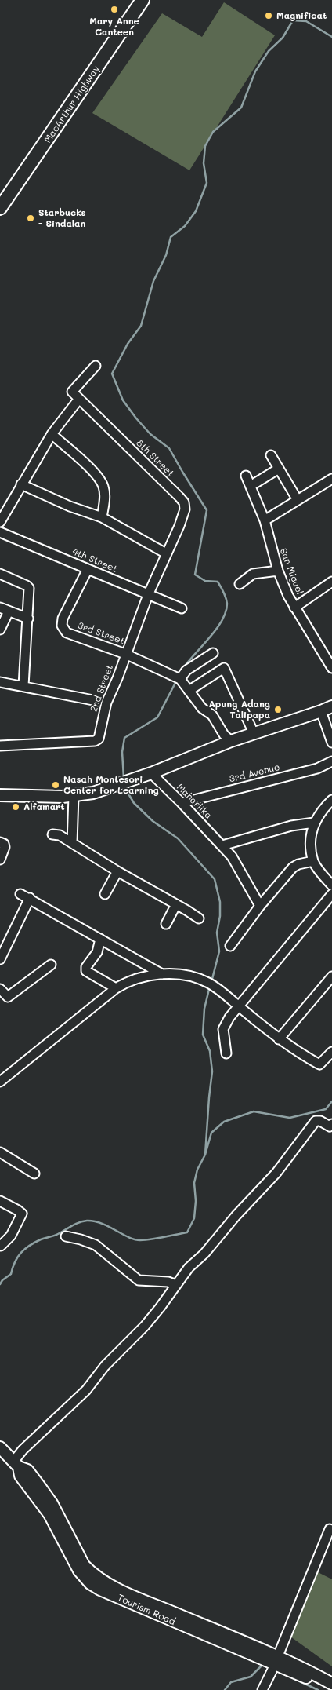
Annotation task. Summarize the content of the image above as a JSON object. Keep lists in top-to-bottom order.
{
  "streets": {
    "highway": ["MacArthur Highway"],
    "main road": ["Tourism Road"],
    "street": [
      "8th Street",
      "4th Street",
      "San Miguel",
      "3rd Street",
      "2nd Street",
      "3rd Avenue",
      "Maharlika"
    ]
  },
  "crossings": [
    ["8th Street", "2nd Street"],
    ["4th Street", "3rd Street"],
    ["4th Street", "2nd Street"],
    ["3rd Street", "2nd Street"],
    ["3rd Avenue", "Maharlika"]
  ],
  "places": [
    "Mary Anne Canteen",
    "Magnificat",
    "Starbucks - Sindalan",
    "Apung Adang Talipapa",
    "Nasah Montesori Center for Learning",
    "Alfamart"
  ]
}
